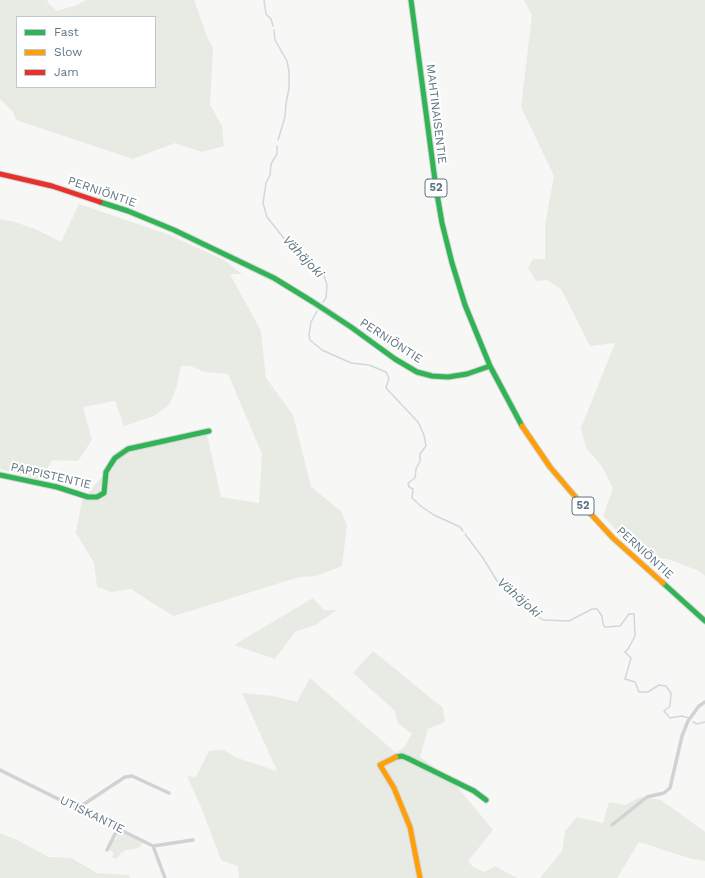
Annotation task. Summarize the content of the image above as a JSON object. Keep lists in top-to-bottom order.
{
  "streets": {
    "main road": [
      "MAHTINAISENTIE",
      "52",
      "PERNIÖNTIE",
      "PAPPISTENTIE"
    ],
    "street": ["UTISKANTIE"]
  },
  "crossings": [
    ["MAHTINAISENTIE", "PERNIÖNTIE"]
  ],
  "water": ["Vähäjoki"],
  "legend": ["Fast", "Slow", "Jam"]
}
